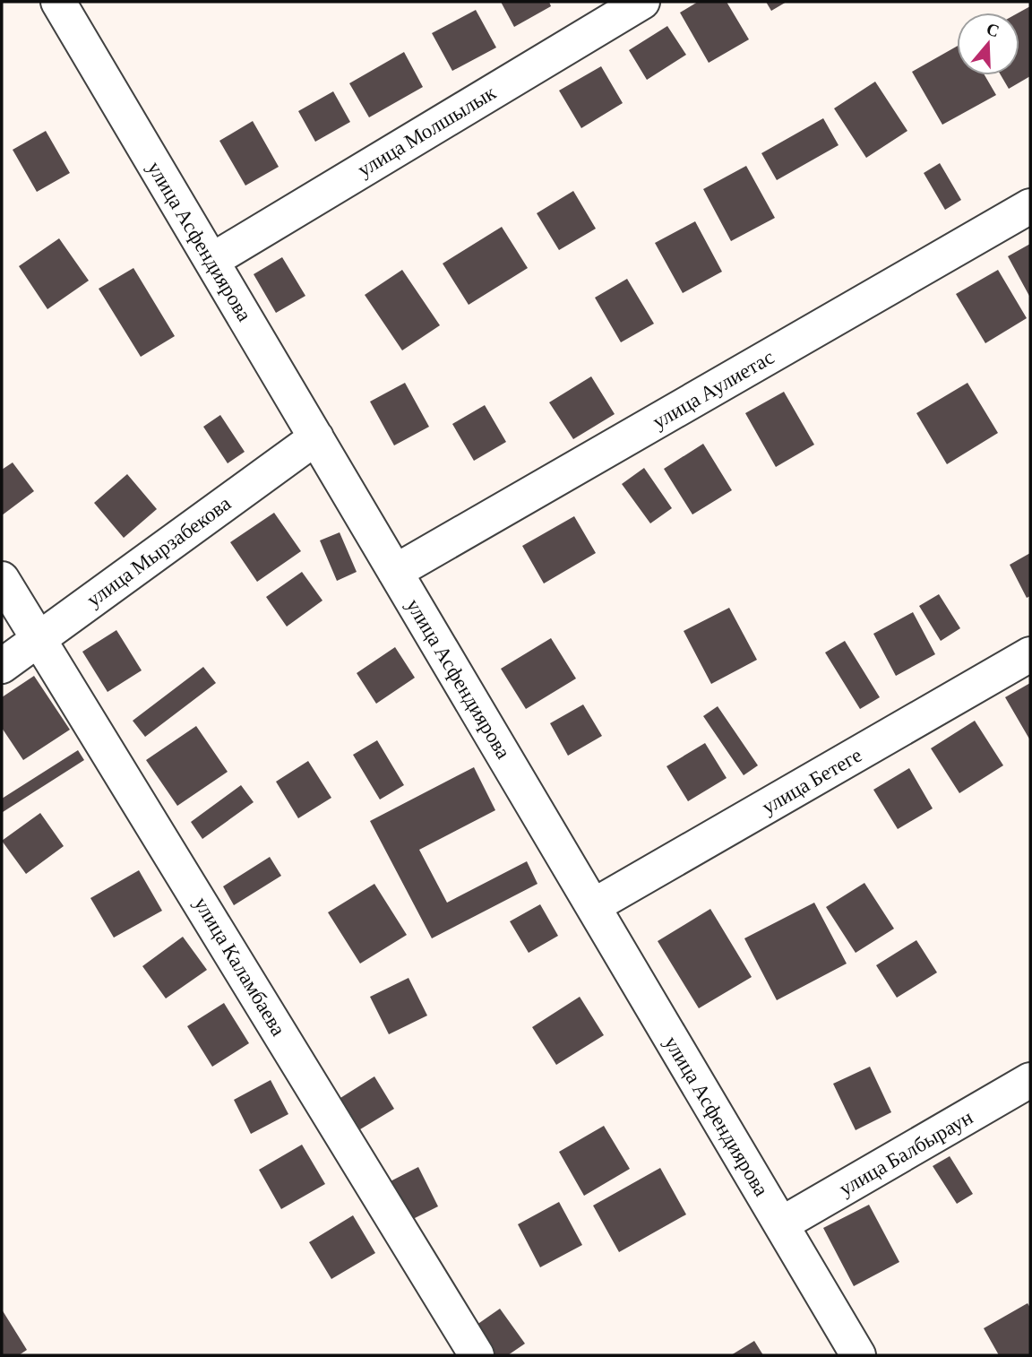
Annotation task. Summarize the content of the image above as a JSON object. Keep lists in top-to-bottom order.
{
  "streets": {
    "street": [
      "улица Молшылык",
      "улица Асфендиярова",
      "улица Аулиетас",
      "улица Мырзабекова",
      "улица Бетеге",
      "улица Каламбаева",
      "улица Балбыраун"
    ]
  },
  "crossings": [
    ["улица Молшылык", "улица Асфендиярова"],
    ["улица Асфендиярова", "улица Аулиетас"],
    ["улица Асфендиярова", "улица Мырзабекова"],
    ["улица Асфендиярова", "улица Бетеге"],
    ["улица Асфендиярова", "улица Балбыраун"],
    ["улица Мырзабекова", "улица Каламбаева"]
  ],
  "north": "top"
}
